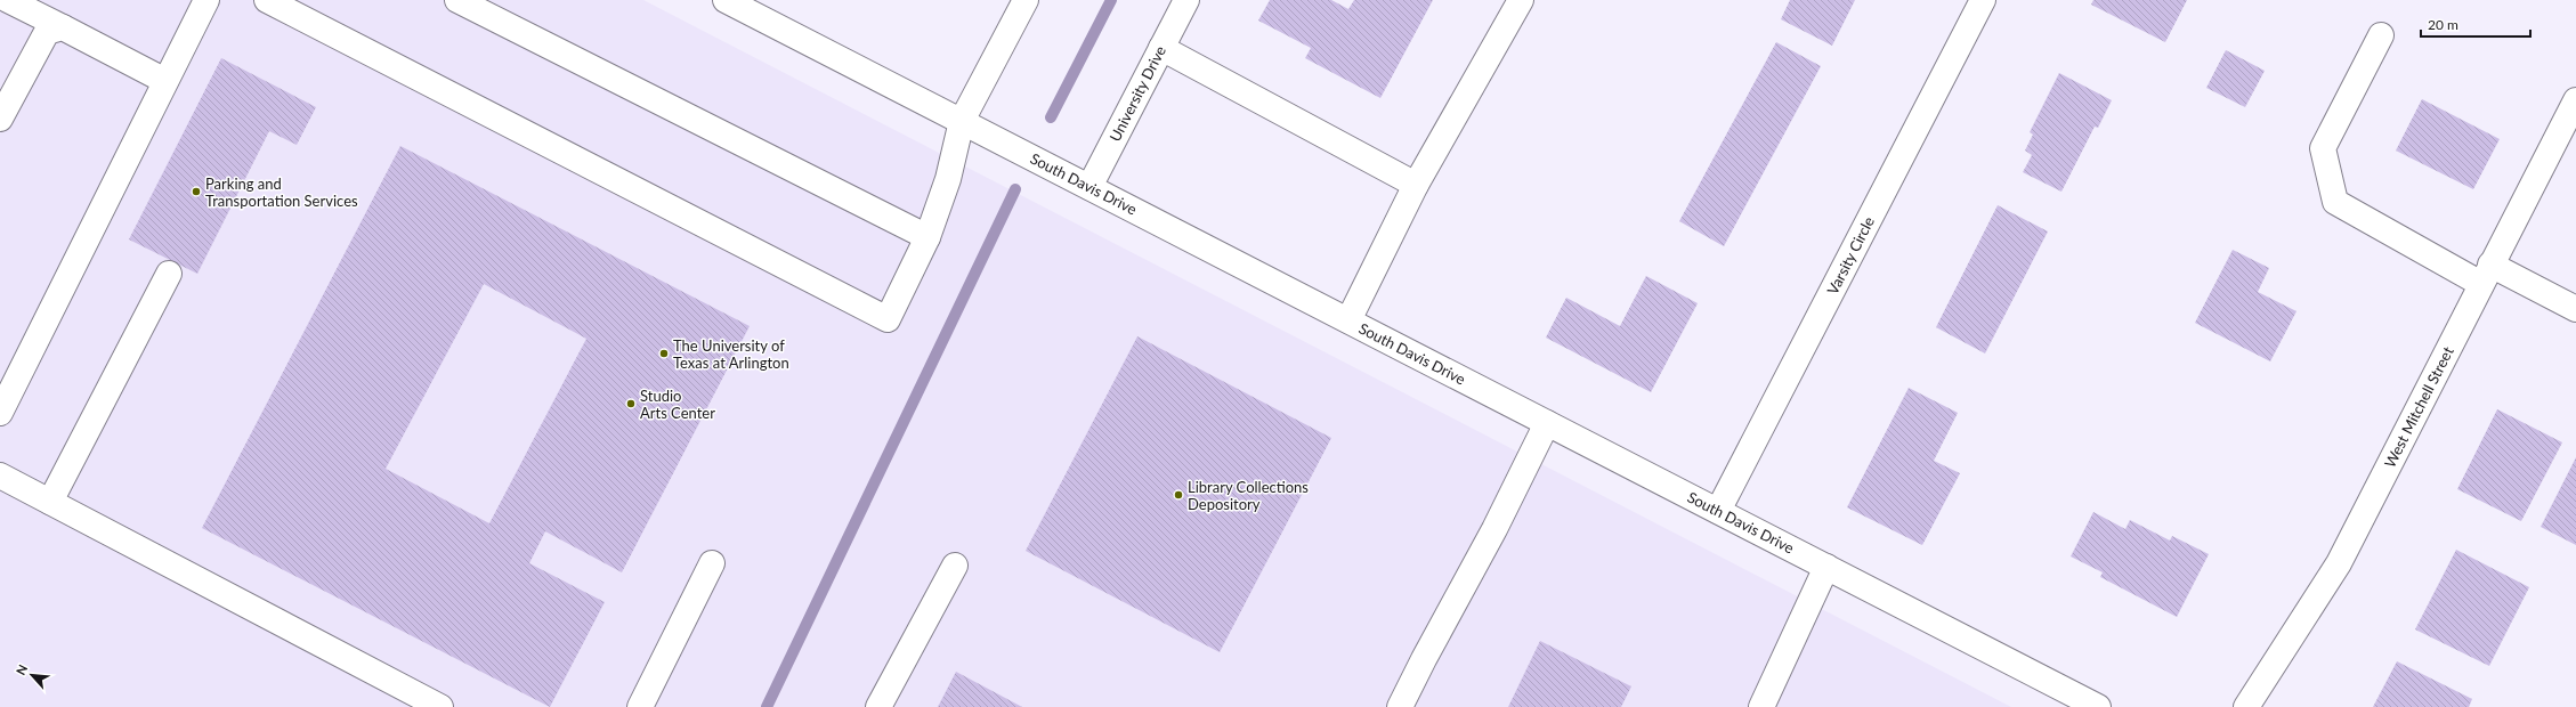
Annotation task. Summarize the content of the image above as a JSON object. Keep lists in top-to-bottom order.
{
  "streets": {
    "street": [
      "University Drive",
      "South Davis Drive",
      "Varsity Circle",
      "West Mitchell Street"
    ]
  },
  "crossings": [
    ["University Drive", "South Davis Drive"],
    ["South Davis Drive", "Varsity Circle"]
  ],
  "places": [
    "Parking and Transportation Services",
    "The University of Texas at Arlington",
    "Studio Arts Center",
    "Library Collections Depository"
  ],
  "scale_bar": "20 m",
  "north": "top left"
}
